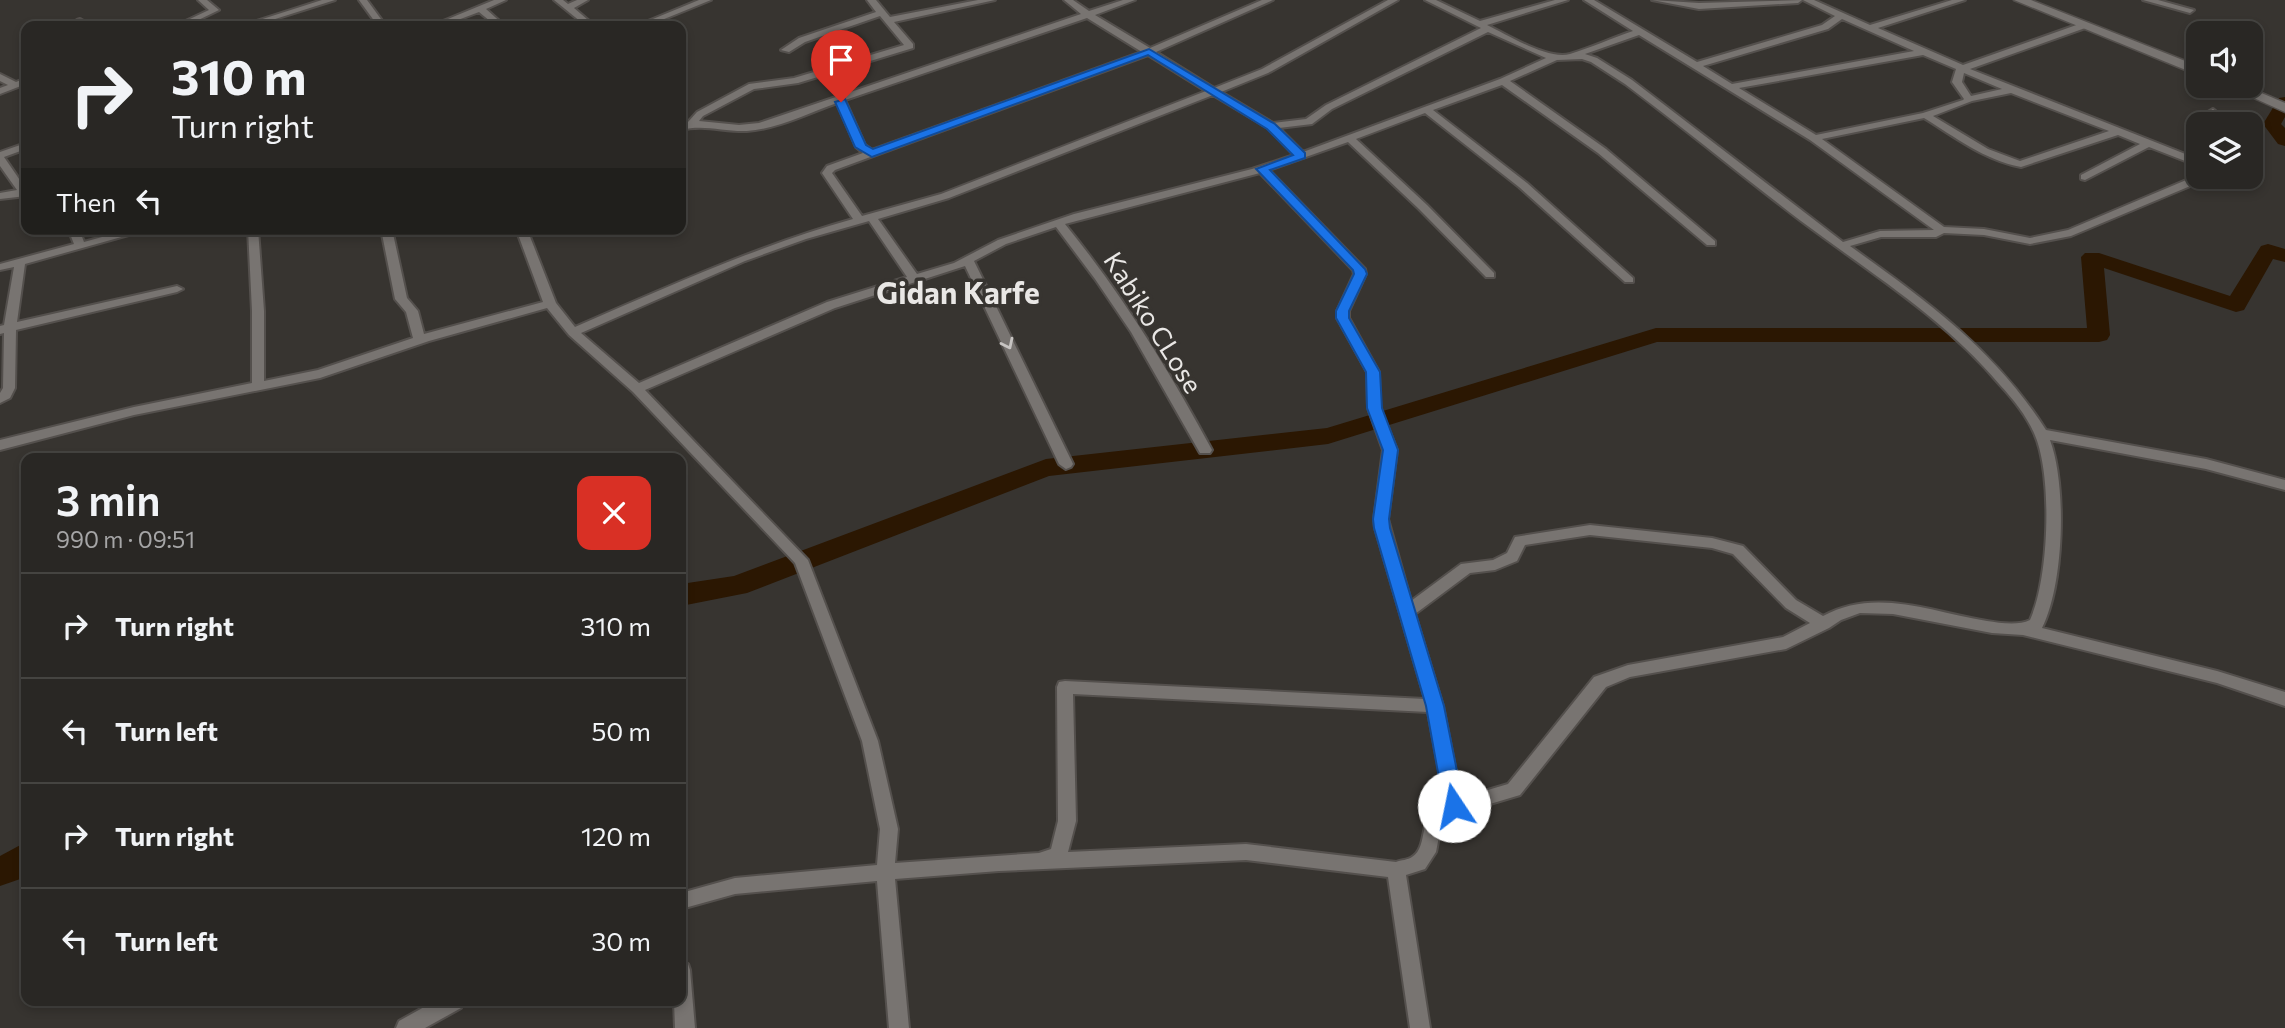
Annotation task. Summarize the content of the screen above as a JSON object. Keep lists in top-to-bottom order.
{
  "streets": {
    "street": ["Kabiko CLose"]
  },
  "districts": ["Gidan Karfe"],
  "page": {
    "turn": ["310 m", "Turn right"],
    "then": "Then",
    "heading": ["3 min", "990 m · 09:51"],
    "list": [
      {
        "name": "Turn right",
        "value": "310 m"
      },
      {
        "name": "Turn left",
        "value": "50 m"
      },
      {
        "name": "Turn right",
        "value": "120 m"
      },
      {
        "name": "Turn left",
        "value": "30 m"
      }
    ]
  }
}
